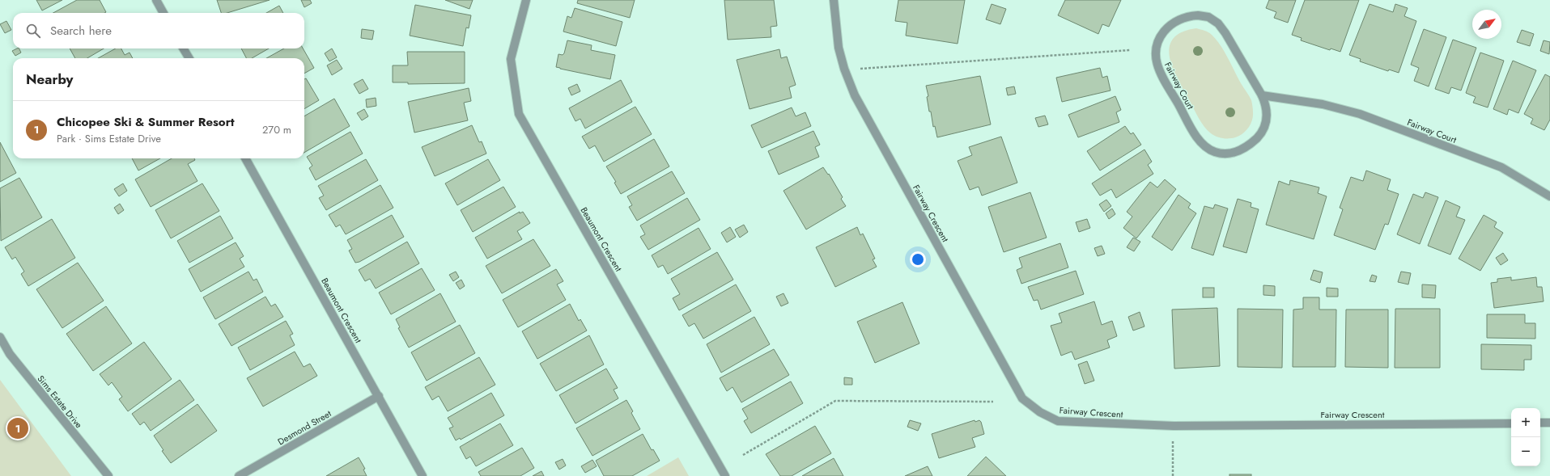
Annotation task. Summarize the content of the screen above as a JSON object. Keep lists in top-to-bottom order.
{
  "streets": {
    "street": [
      "Fairway Court",
      "Fairway Crescent",
      "Beaumont Crescent",
      "Sims Estate Drive",
      "Desmond Street"
    ]
  },
  "crossings": [
    ["Beaumont Crescent", "Desmond Street"]
  ],
  "north": "top right",
  "page": {
    "search": "Search here",
    "heading": "Nearby",
    "list": [
      {
        "mark": "1",
        "name": "Chicopee Ski & Summer Resort",
        "note": "Park · Sims Estate Drive",
        "value": "270 m"
      }
    ],
    "map_buttons": ["+", "−"],
    "pins": "1"
  }
}
